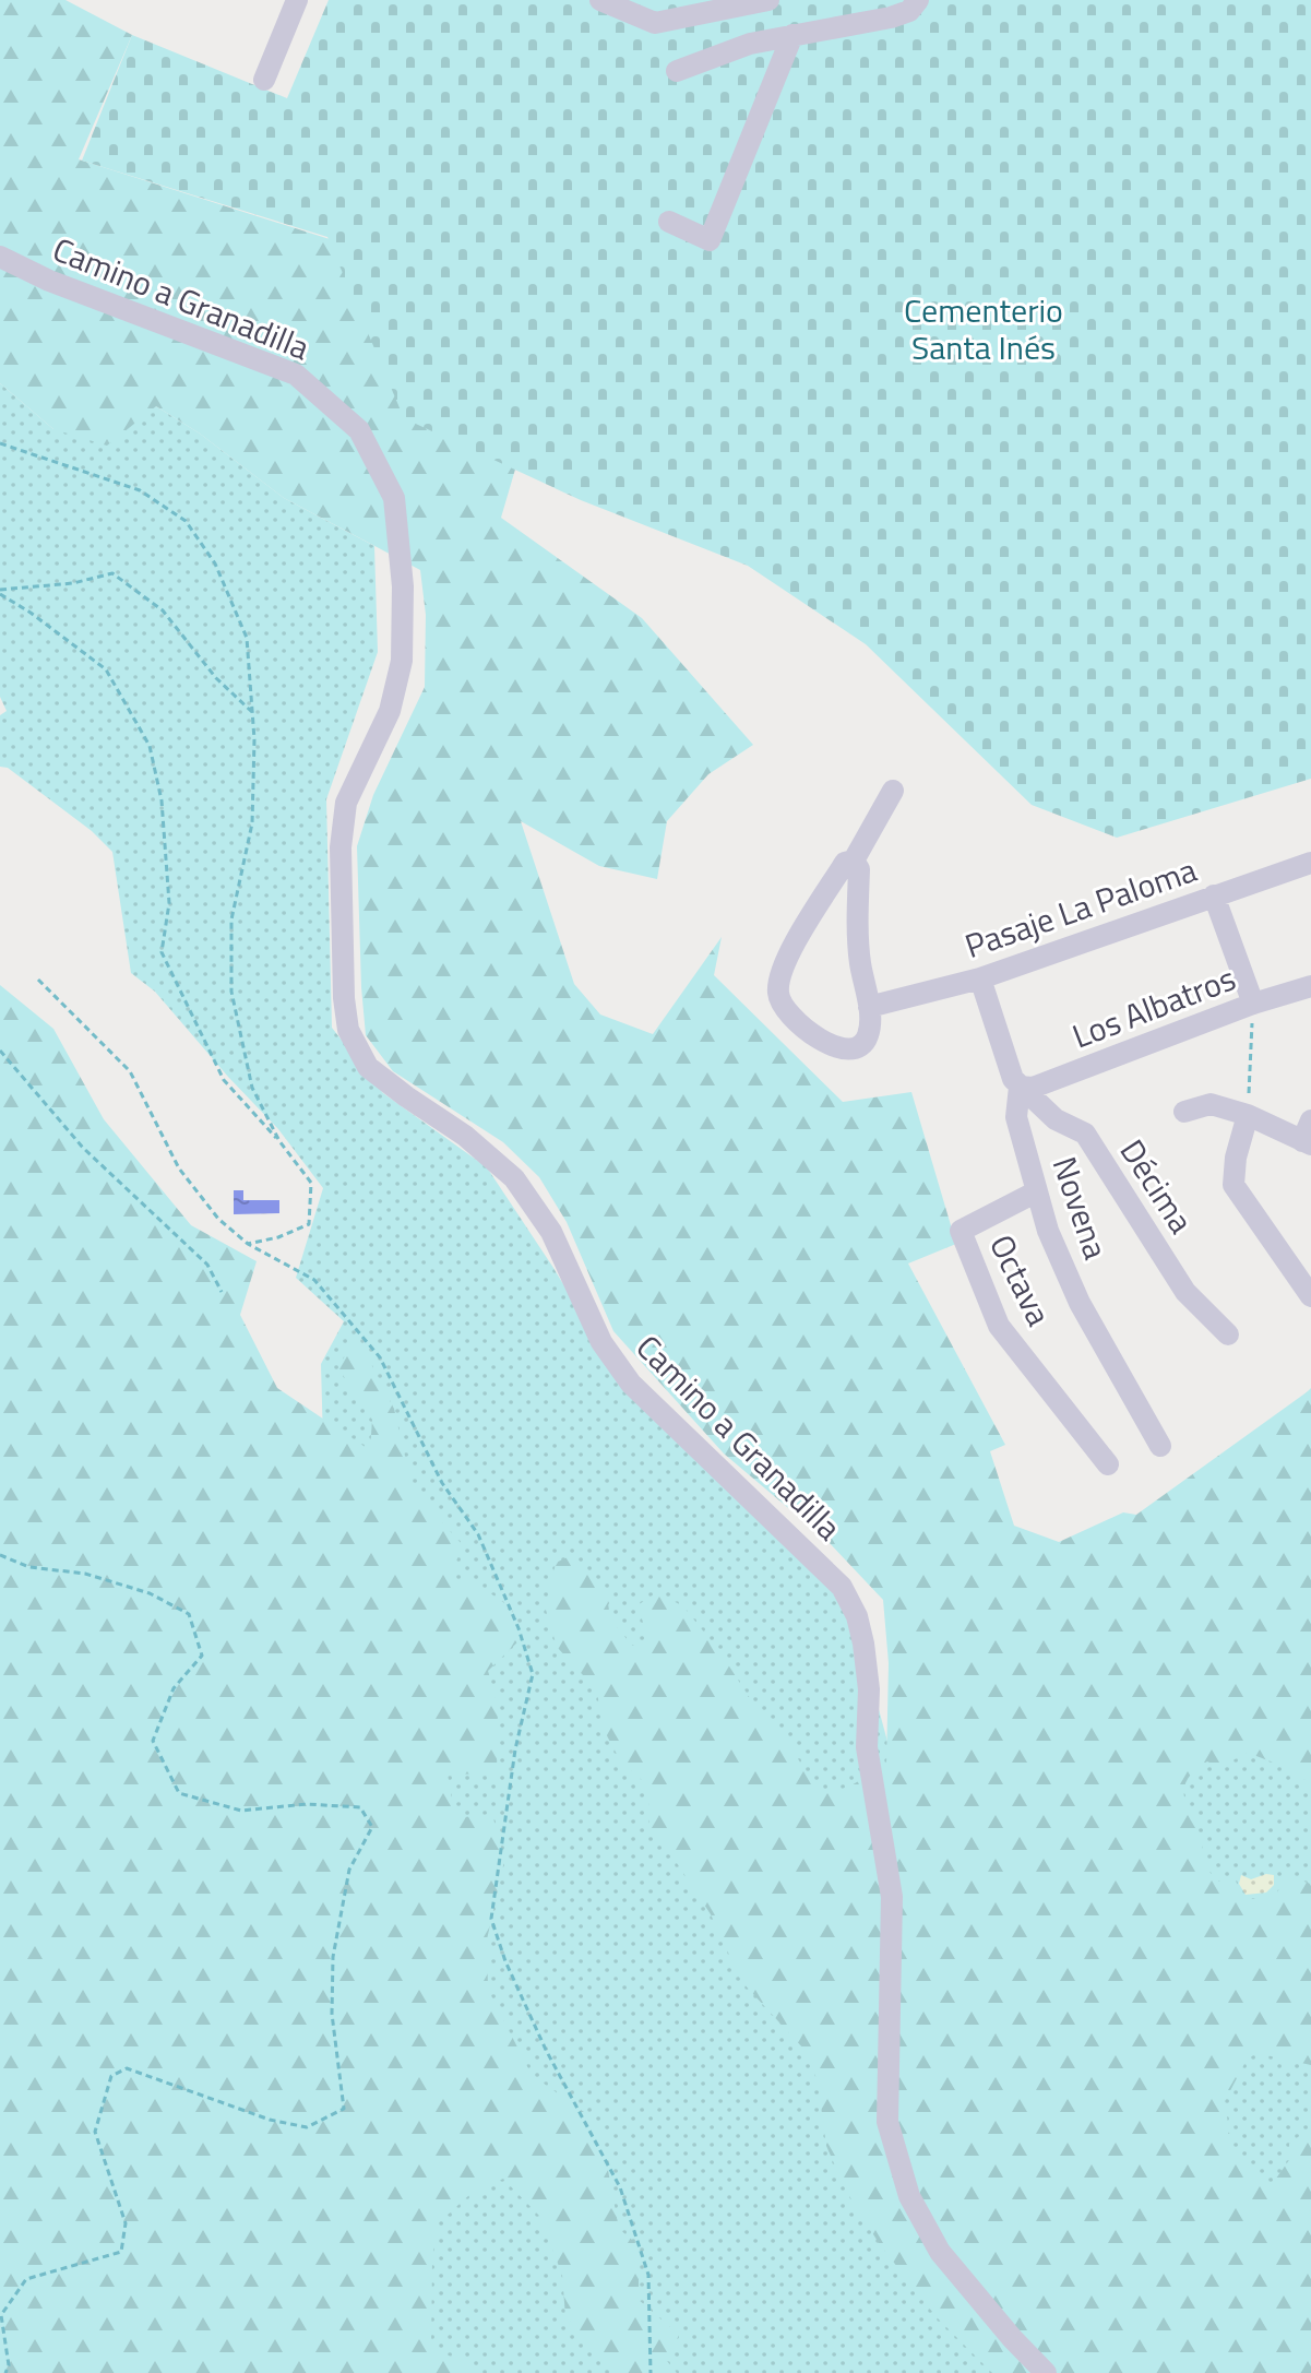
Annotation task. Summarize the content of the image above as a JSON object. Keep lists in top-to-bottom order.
{
  "streets": {
    "street": [
      "Camino a Granadilla",
      "Pasaje La Paloma",
      "Los Albatros",
      "Décima",
      "Novena",
      "Octava"
    ]
  },
  "crossings": [
    ["Pasaje La Paloma", "Novena"],
    ["Los Albatros", "Décima"],
    ["Los Albatros", "Novena"],
    ["Décima", "Novena"],
    ["Novena", "Octava"]
  ],
  "parks": ["Cementerio Santa Inés"]
}
